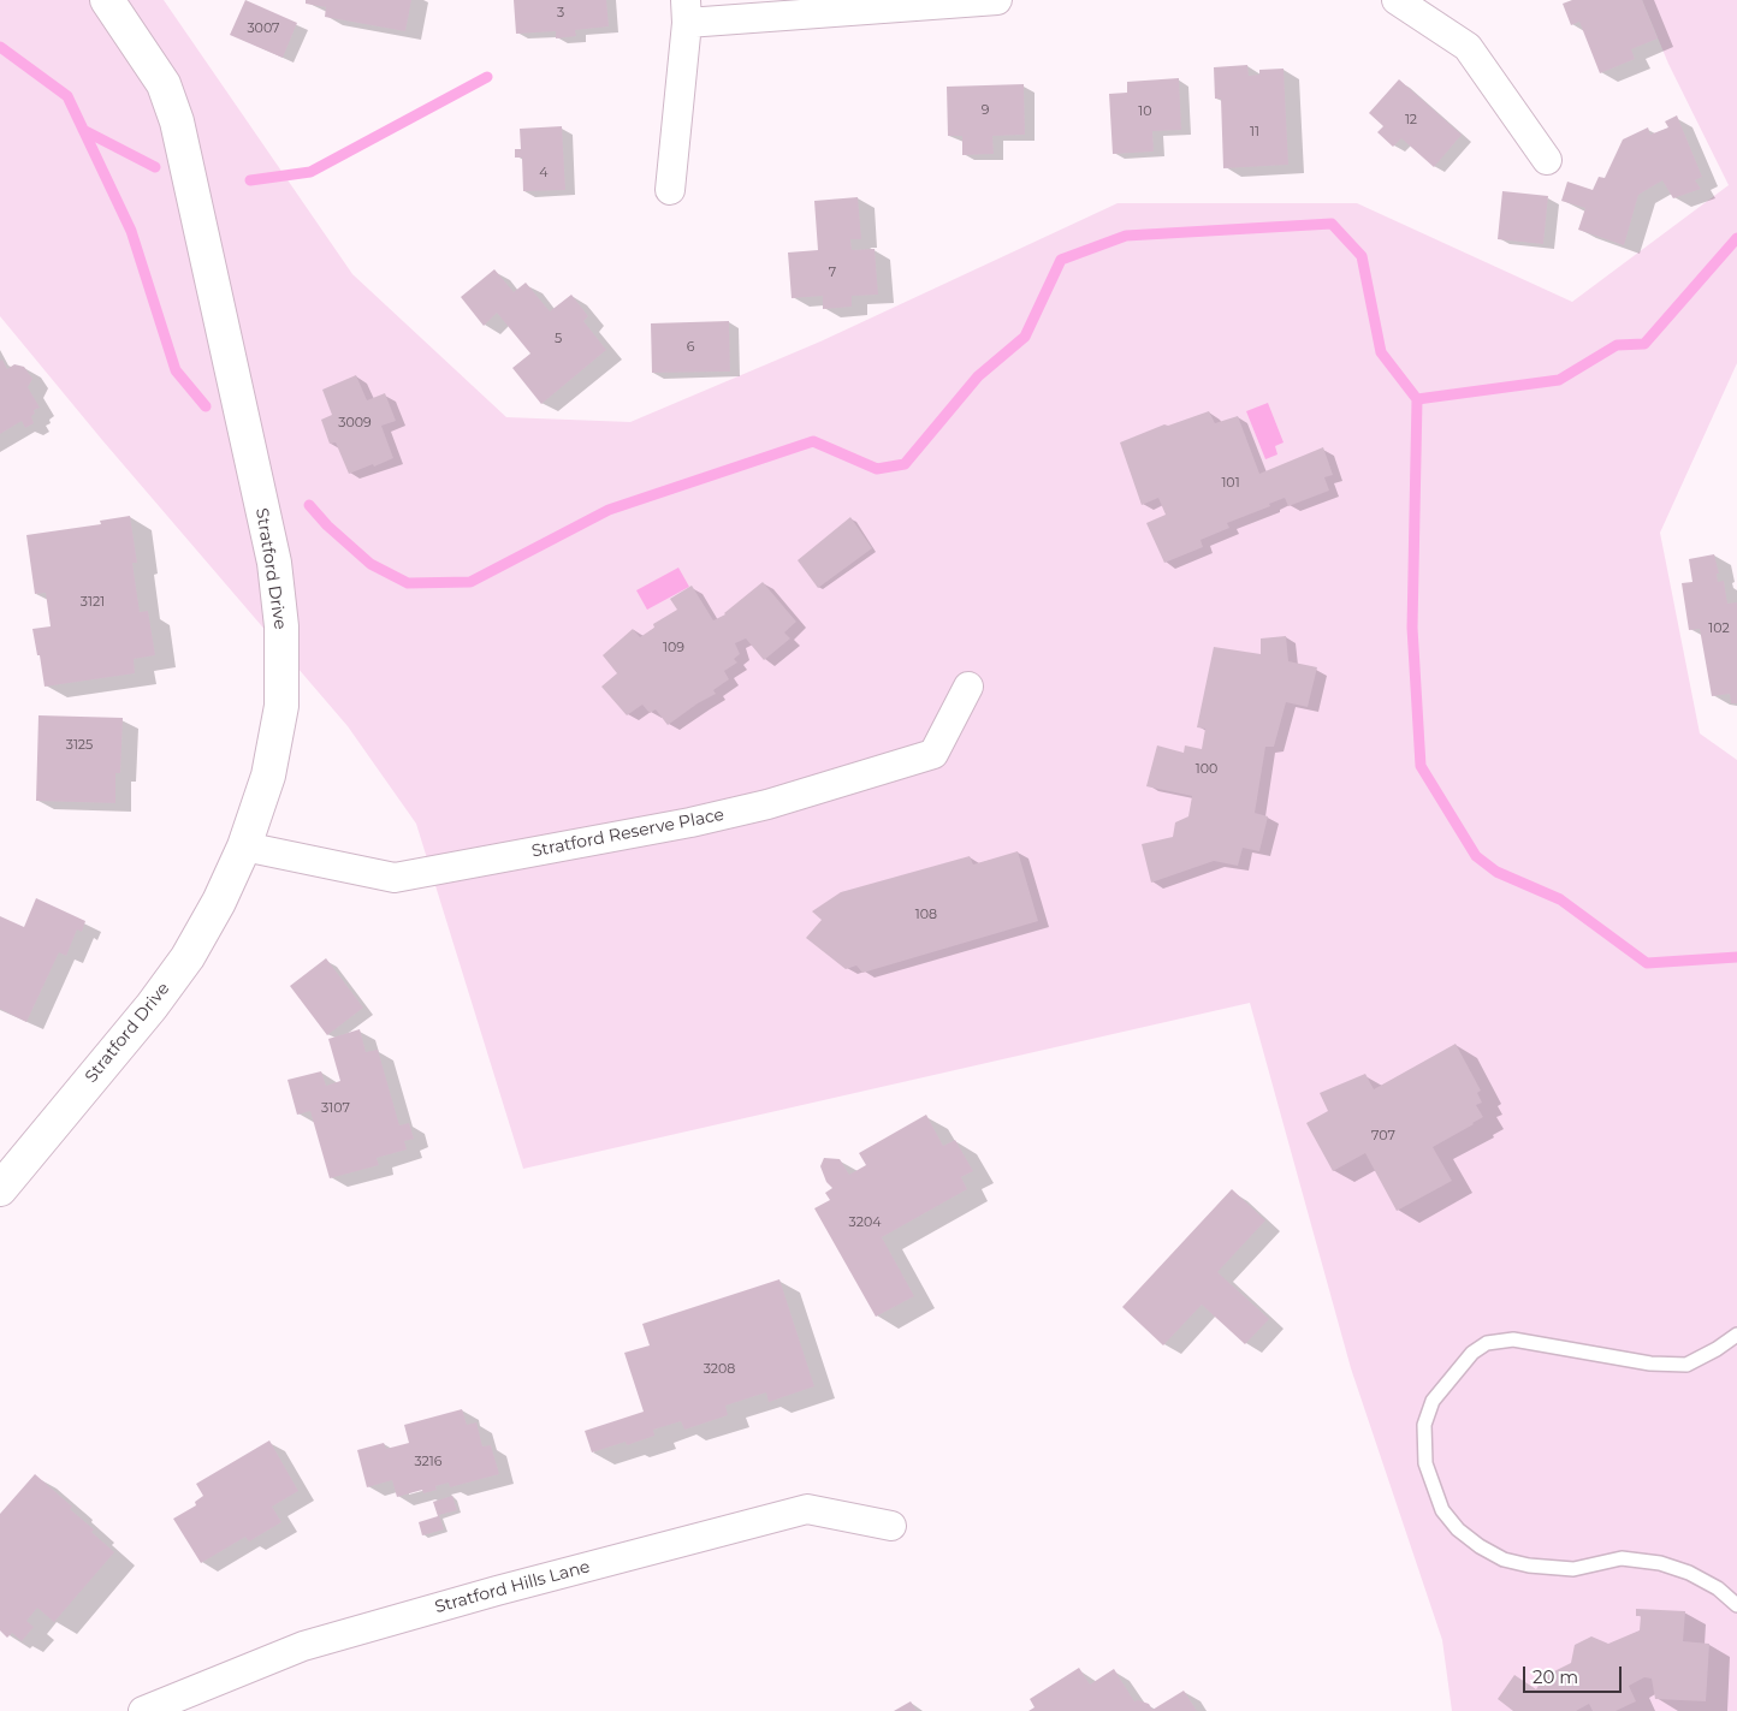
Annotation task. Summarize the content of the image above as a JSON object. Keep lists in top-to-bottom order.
{
  "streets": {
    "street": ["Stratford Drive", "Stratford Reserve Place", "Stratford Hills Lane"]
  },
  "crossings": [
    ["Stratford Drive", "Stratford Reserve Place"]
  ],
  "house_numbers": [
    "3",
    "3007",
    "9",
    "10",
    "12",
    "11",
    "4",
    "7",
    "5",
    "6",
    "3009",
    "101",
    "3121",
    "102",
    "109",
    "3125",
    "100",
    "108",
    "3107",
    "707",
    "3204",
    "3208",
    "3216"
  ],
  "scale_bar": "20 m"
}
